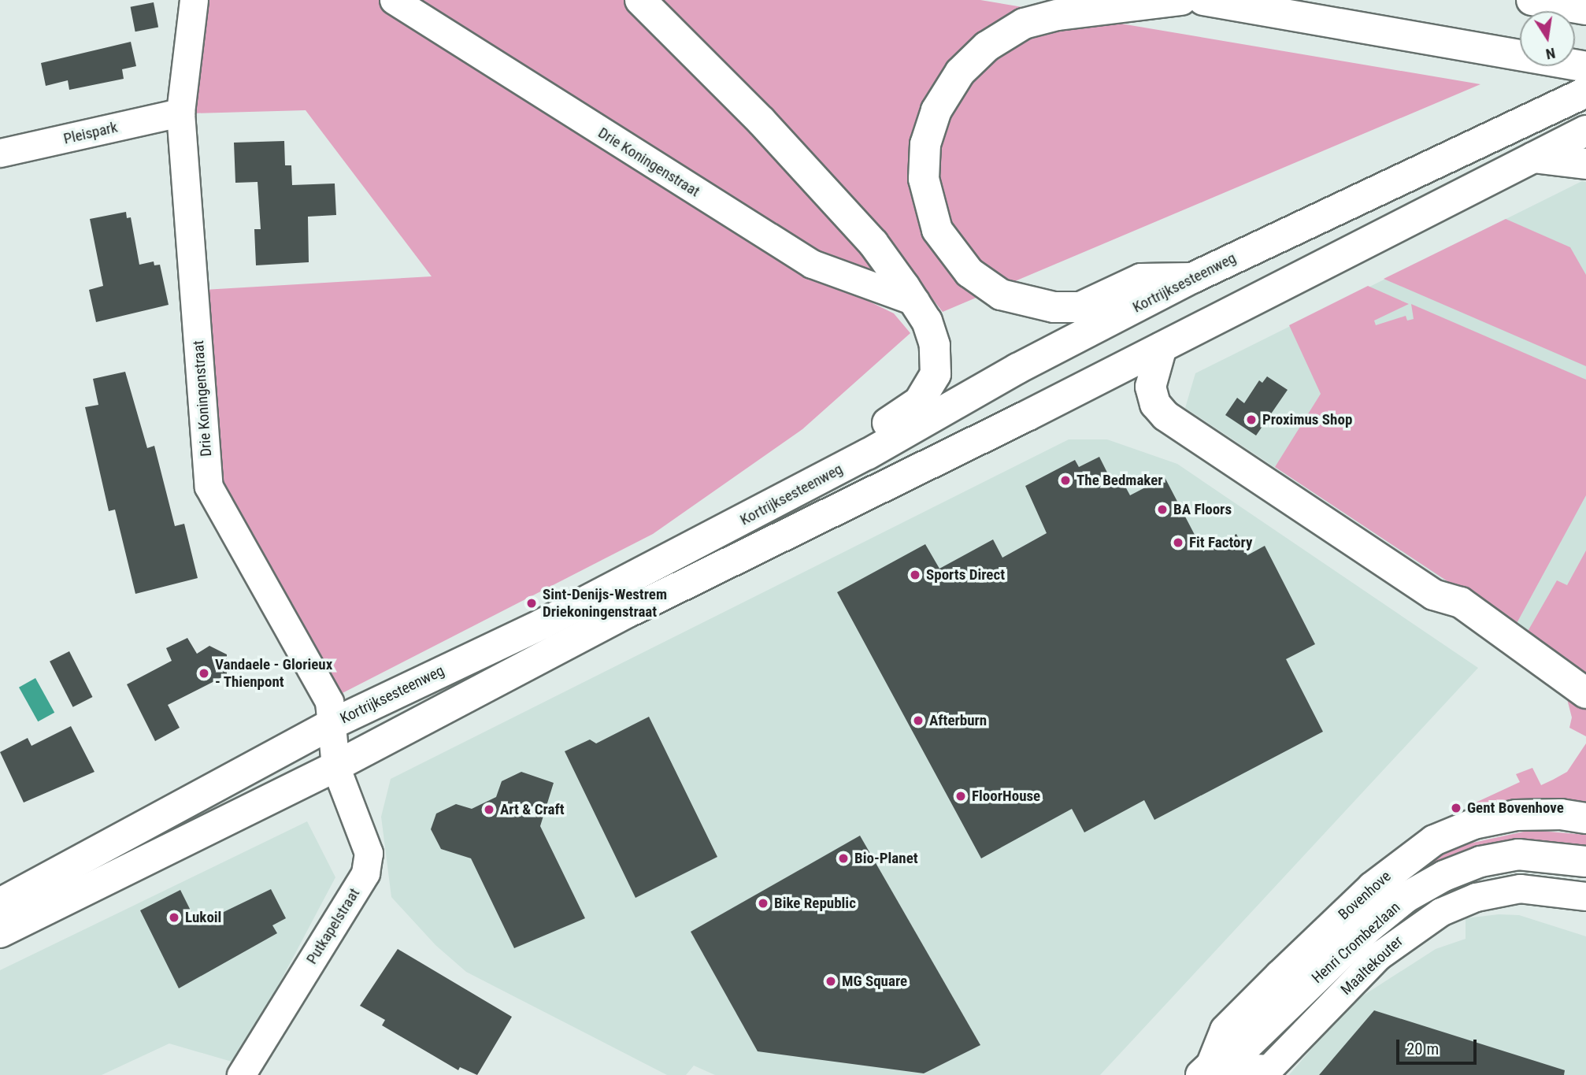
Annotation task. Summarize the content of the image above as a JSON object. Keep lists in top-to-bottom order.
{
  "streets": {
    "main road": ["Kortrijksesteenweg", "Bovenhove", "Henri Crombezlaan"],
    "street": [
      "Pleispark",
      "Drie Koningenstraat",
      "Putkapelstraat",
      "Maaltekouter"
    ]
  },
  "crossings": [
    ["Pleispark", "Drie Koningenstraat"],
    ["Drie Koningenstraat", "Kortrijksesteenweg"],
    ["Drie Koningenstraat", "Putkapelstraat"],
    ["Bovenhove", "Henri Crombezlaan"],
    ["Bovenhove", "Maaltekouter"],
    ["Henri Crombezlaan", "Maaltekouter"]
  ],
  "places": [
    "Proximus Shop",
    "The Bedmaker",
    "BA Floors",
    "Fit Factory",
    "Sports Direct",
    "Sint-Denijs-Westrem Driekoningenstraat",
    "Vandaele - Glorieux - Thienpont",
    "Afterburn",
    "FloorHouse",
    "Gent Bovenhove",
    "Art & Craft",
    "Bio-Planet",
    "Bike Republic",
    "Lukoil",
    "MG Square"
  ],
  "scale_bar": "20 m",
  "north": "bottom"
}
